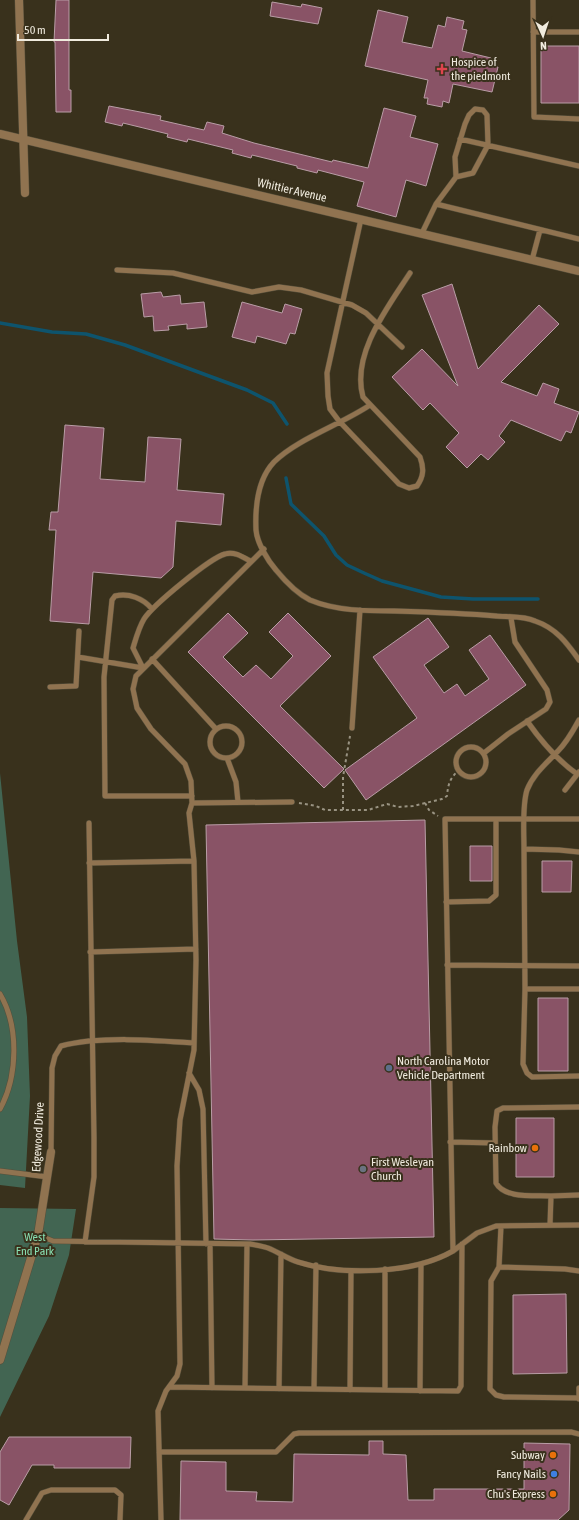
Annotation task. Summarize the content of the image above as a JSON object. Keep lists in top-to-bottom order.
{
  "streets": {
    "street": ["Whittier Avenue", "Edgewood Drive"]
  },
  "parks": ["West End Park"],
  "places": {
    "health": ["Hospice of the piedmont"],
    "other": [
      "North Carolina Motor Vehicle Department",
      "Rainbow",
      "First Wesleyan Church",
      "Subway",
      "Fancy Nails",
      "Chu's Express"
    ]
  },
  "scale_bar": "50 m",
  "north": "bottom"
}
